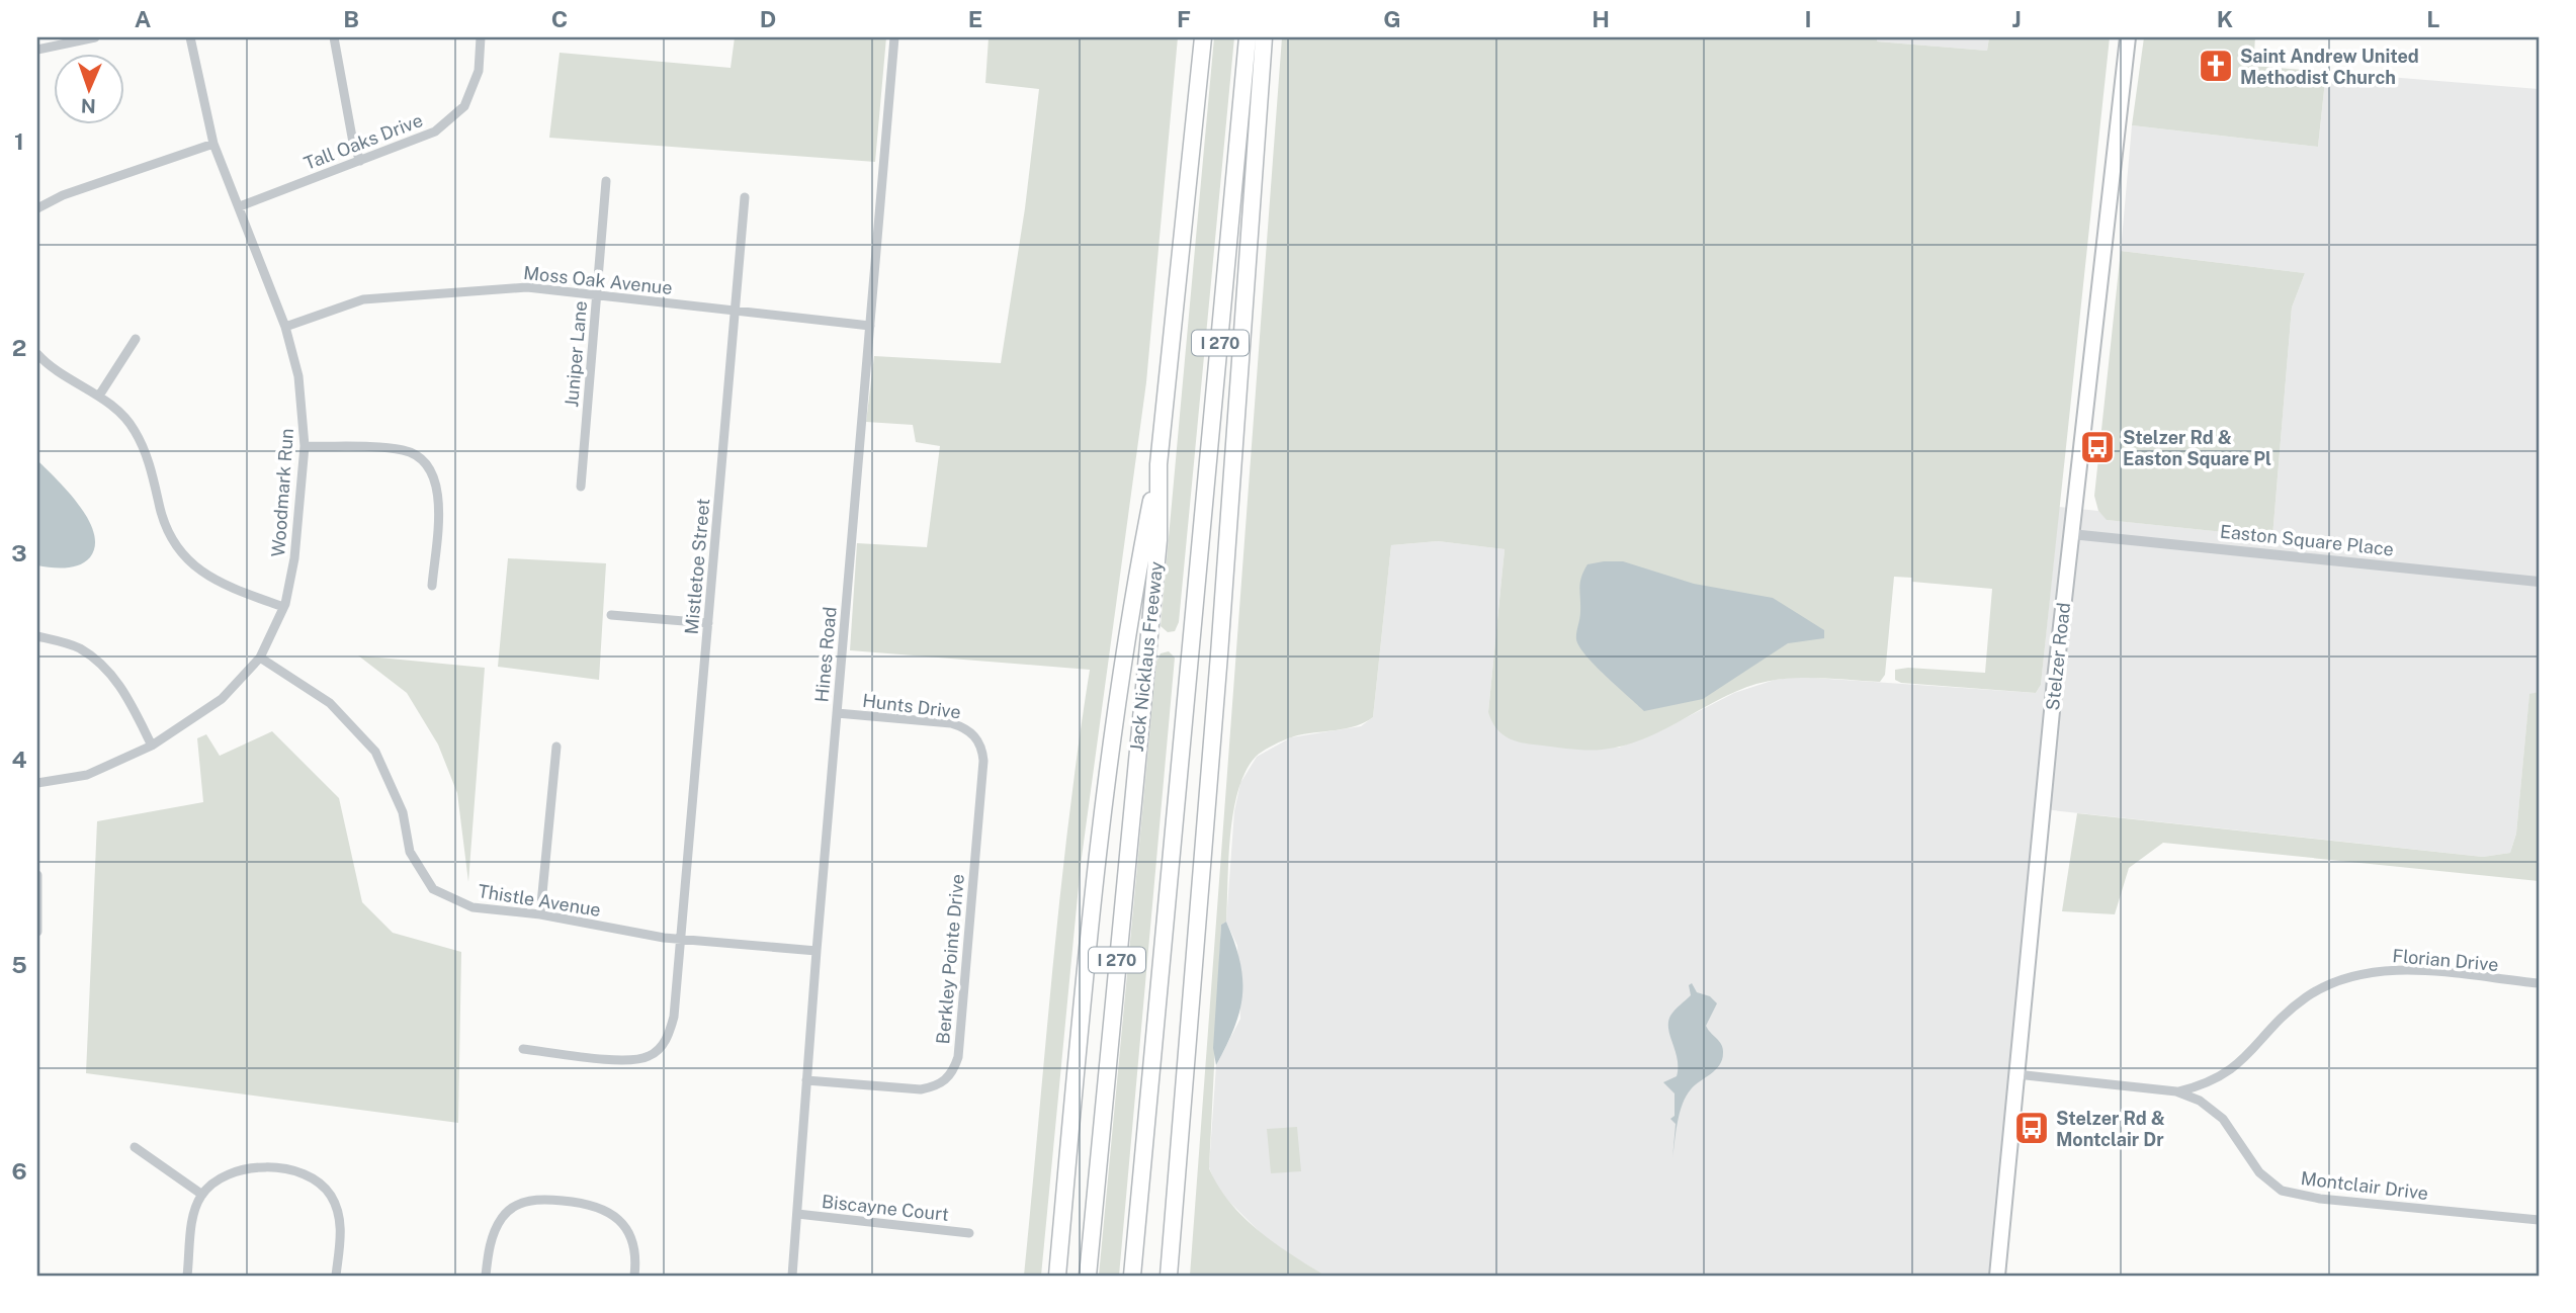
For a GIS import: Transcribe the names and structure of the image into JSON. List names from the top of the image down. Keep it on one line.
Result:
{"streets":{"highway":["I 270","Jack Nicklaus Freeway"],"main road":["Stelzer Road"],"street":["Tall Oaks Drive","Moss Oak Avenue","Juniper Lane","Woodmark Run","Easton Square Place","Mistletoe Street","Hines Road","Hunts Drive","Thistle Avenue","Berkley Pointe Drive","Florian Drive","Montclair Drive","Biscayne Court"]},"crossings":[["Tall Oaks Drive","Woodmark Run"],["Moss Oak Avenue","Juniper Lane"],["Moss Oak Avenue","Woodmark Run"],["Moss Oak Avenue","Mistletoe Street"],["Moss Oak Avenue","Hines Road"],["Woodmark Run","Thistle Avenue"],["Easton Square Place","Stelzer Road"],["Mistletoe Street","Thistle Avenue"],["Hines Road","Hunts Drive"],["Hines Road","Thistle Avenue"],["Hines Road","Berkley Pointe Drive"],["Hines Road","Biscayne Court"],["Stelzer Road","Montclair Drive"],["Hunts Drive","Berkley Pointe Drive"],["Florian Drive","Montclair Drive"]],"places":{"church":["Saint Andrew United Methodist Church"],"bus stop":["Stelzer Rd & Easton Square Pl","Stelzer Rd & Montclair Dr"]},"north":"bottom","grid":{"columns":["A","B","C","D","E","F","G","H","I","J","K","L"],"rows":["1","2","3","4","5","6"]}}
